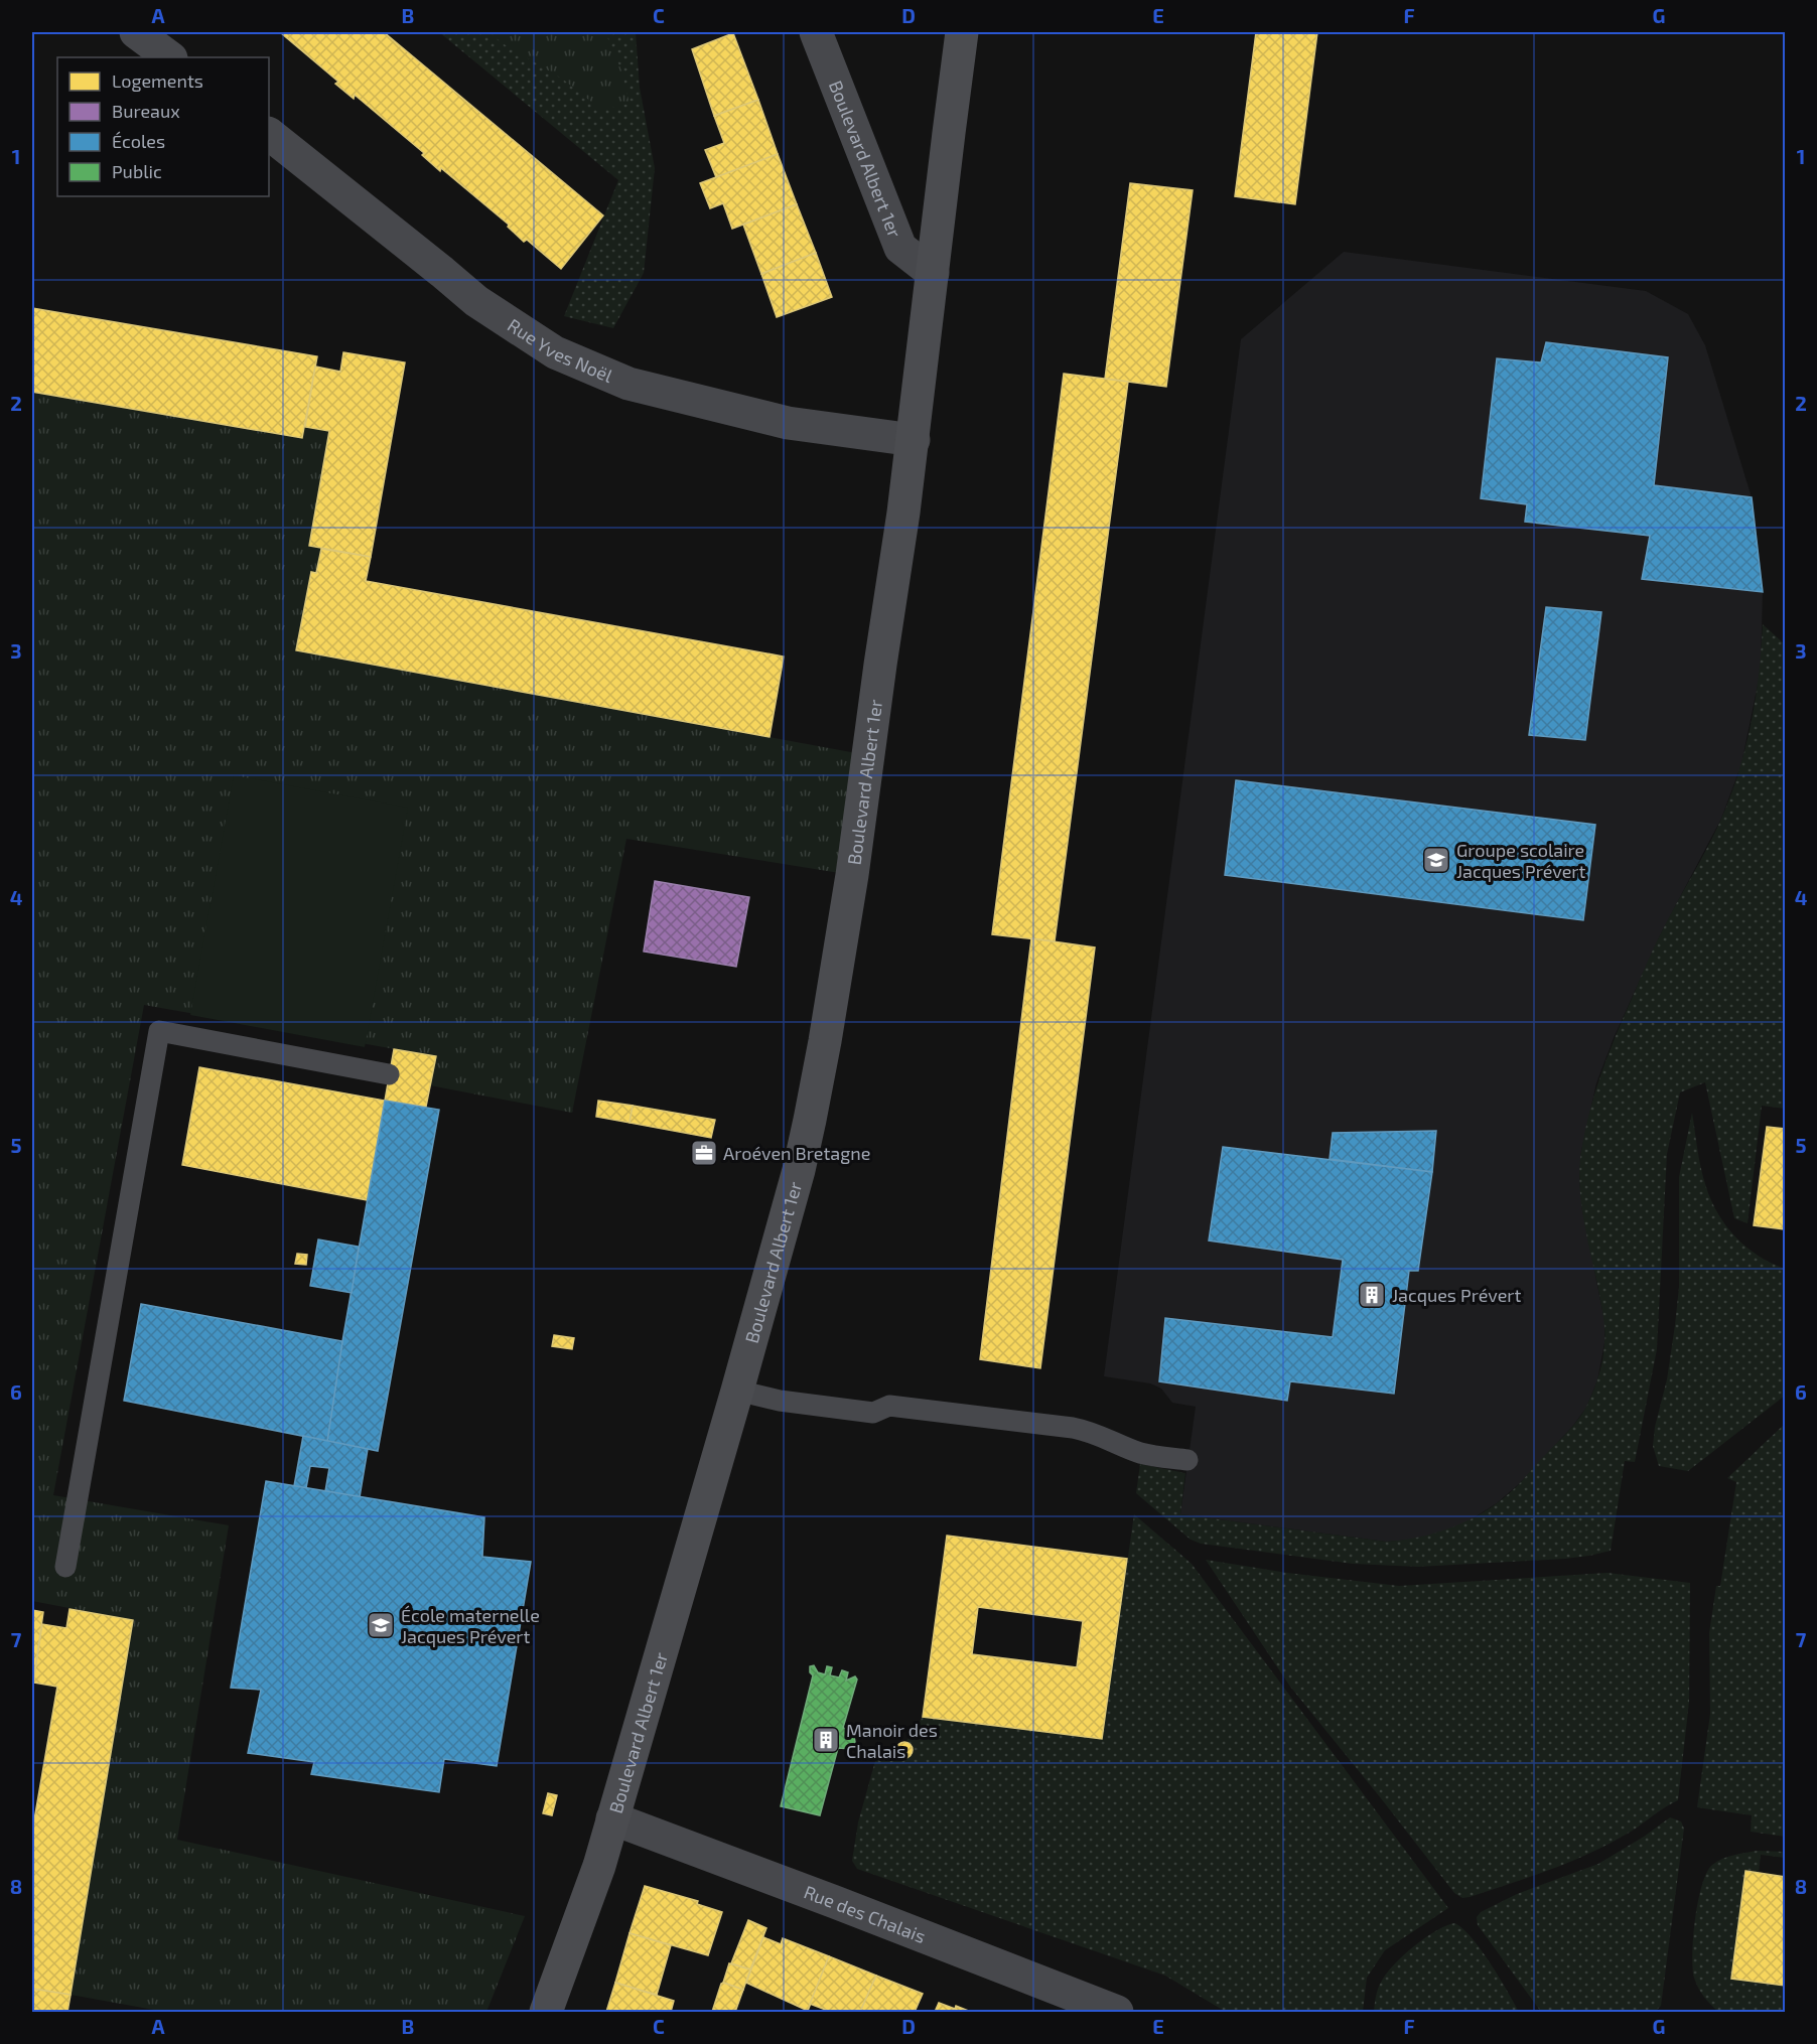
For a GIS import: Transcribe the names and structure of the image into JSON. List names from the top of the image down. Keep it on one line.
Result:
{"streets":{"street":["Boulevard Albert 1er","Rue Yves Noël","Rue des Chalais"]},"crossings":[["Boulevard Albert 1er","Rue Yves Noël"],["Boulevard Albert 1er","Rue des Chalais"]],"places":{"school or university":["Groupe scolaire Jacques Prévert","École maternelle Jacques Prévert"],"office":["Aroéven Bretagne"],"building":["Jacques Prévert","Manoir des Chalais"]},"legend":["Logements","Bureaux","Écoles","Public"],"grid":{"columns":["A","B","C","D","E","F","G"],"rows":["1","2","3","4","5","6","7","8"]}}
